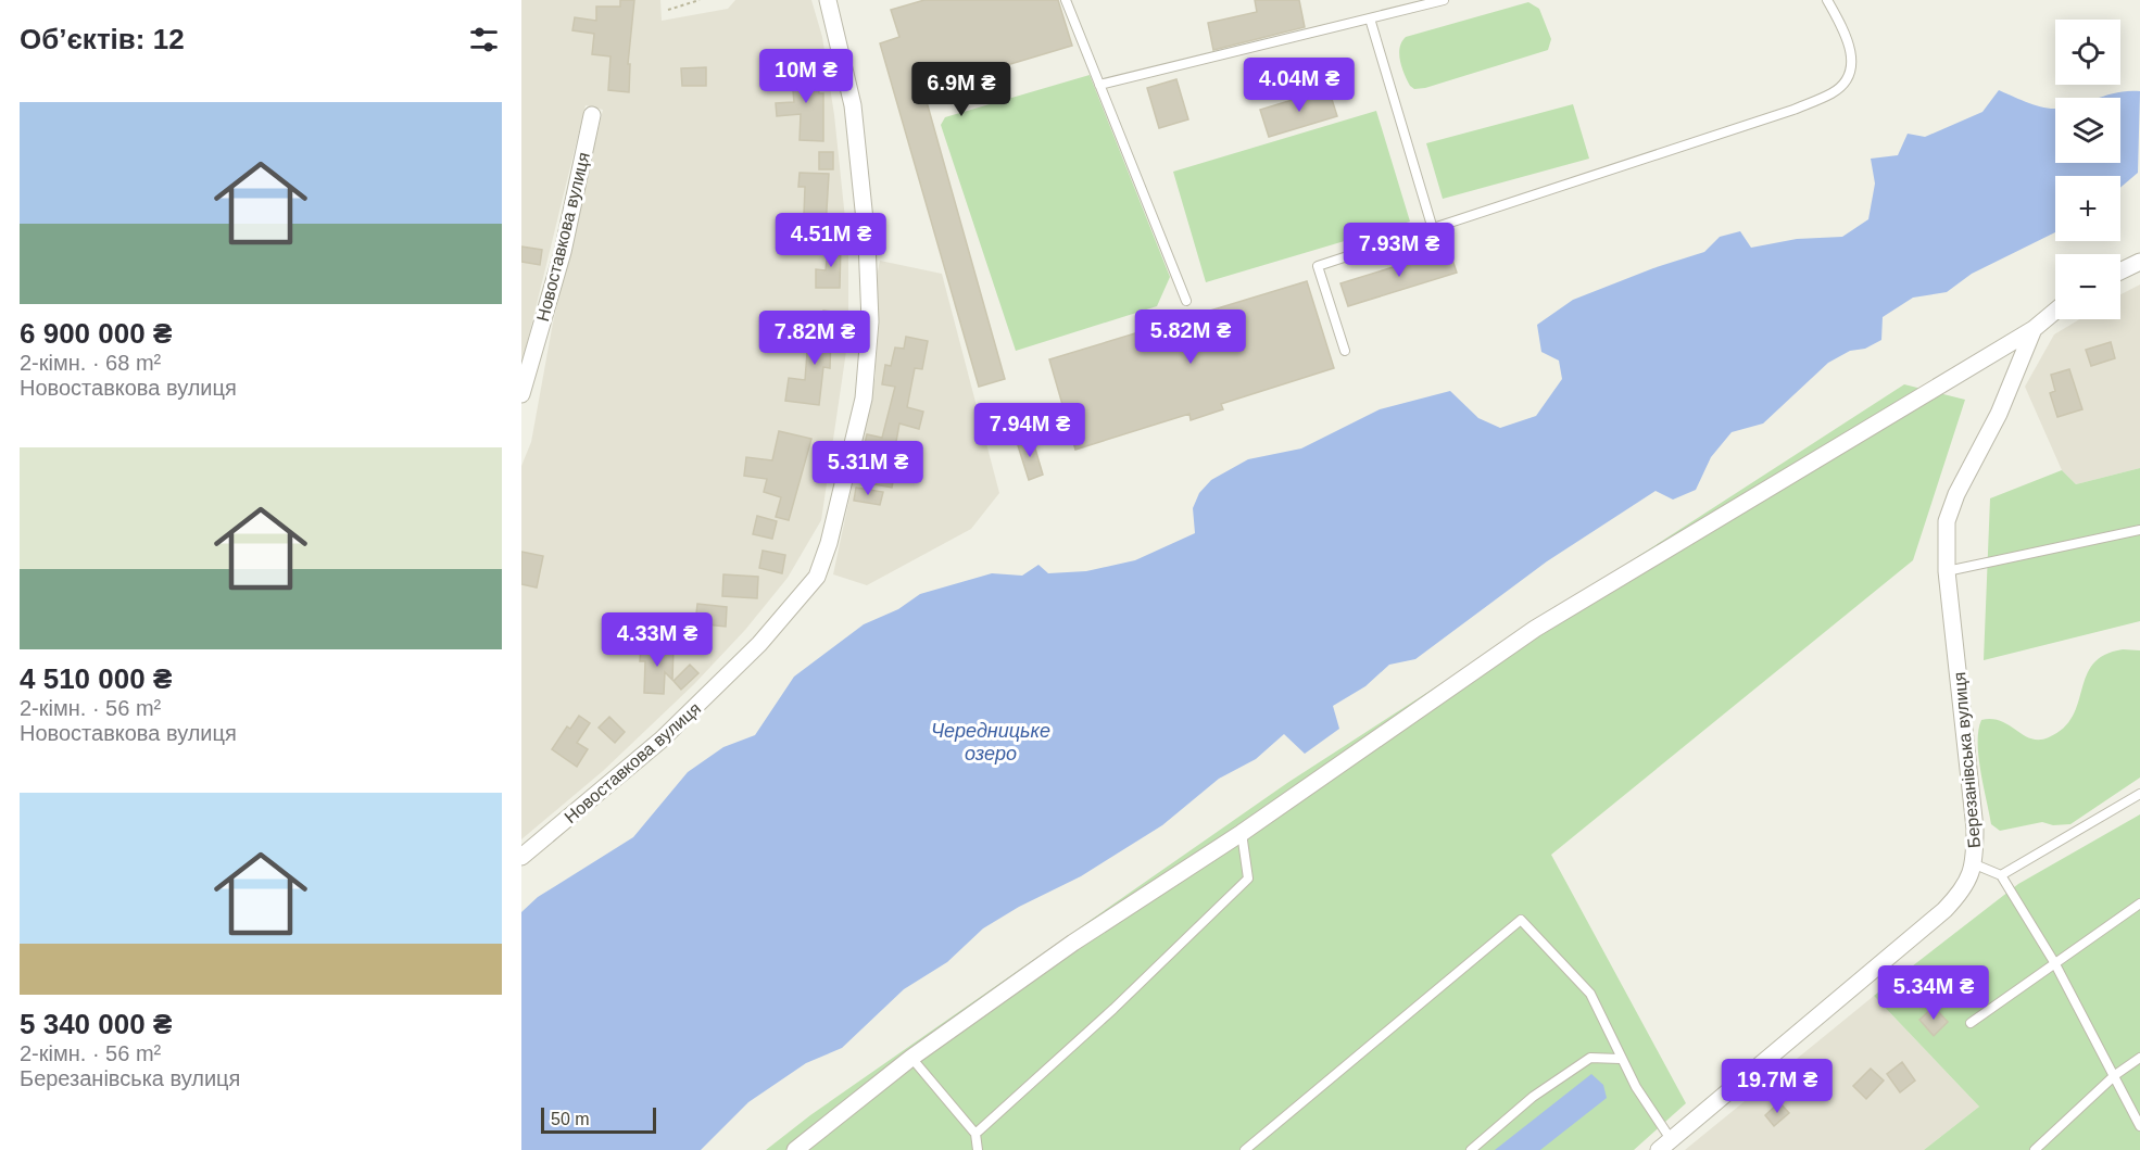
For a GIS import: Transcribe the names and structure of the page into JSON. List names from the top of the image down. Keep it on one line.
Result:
{"streets":{"street":["Новоставкова вулиця","Березанівська вулиця"]},"water":["Чередницьке озеро"],"scale_bar":"50 m","page":{"heading":"Об’єктів: 12","map_buttons":["+","−"],"price":["10M ₴","4.04M ₴","6.9M ₴","4.51M ₴","7.93M ₴","5.82M ₴","7.82M ₴","7.94M ₴","5.31M ₴","4.33M ₴","5.34M ₴","19.7M ₴"],"list":[{"name":"6 900 000 ₴","note":"2-кімн. · 68 m² · Новоставкова вулиця"},{"name":"4 510 000 ₴","note":"2-кімн. · 56 m² · Новоставкова вулиця"},{"name":"5 340 000 ₴","note":"2-кімн. · 56 m² · Березанівська вулиця"}],"scale":"50 m"}}
